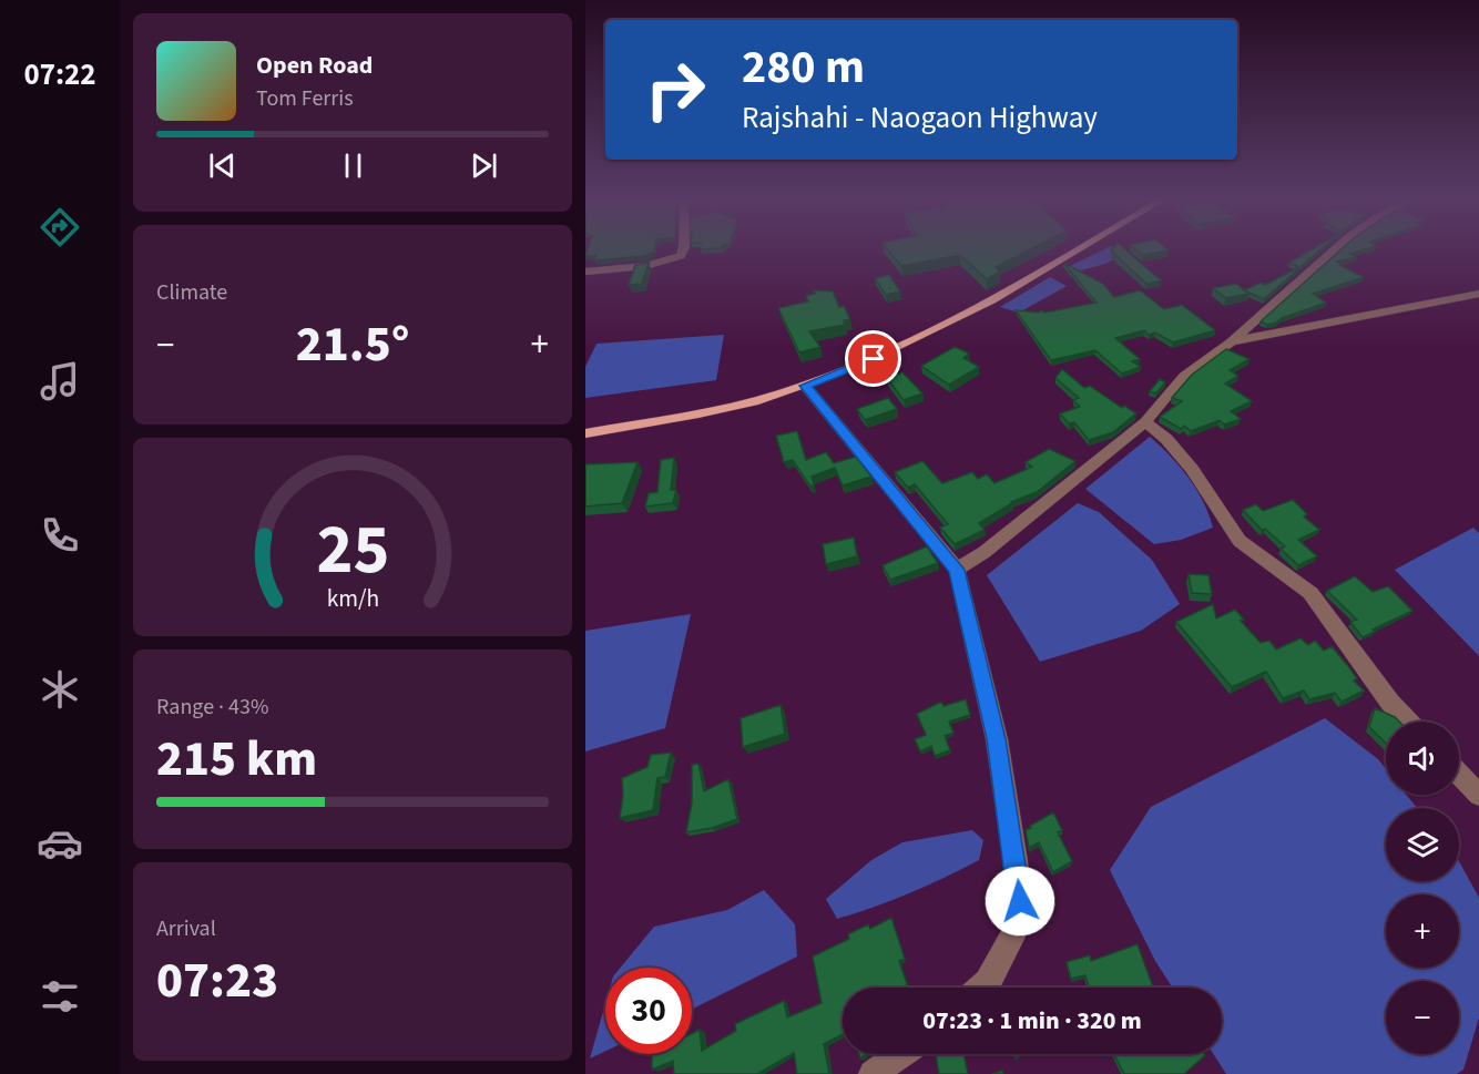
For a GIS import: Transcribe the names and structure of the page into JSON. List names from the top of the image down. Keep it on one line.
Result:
{"page":{"tabs":"07:22","turn":["280 m","Rajshahi - Naogaon Highway"],"song":["Open Road","Tom Ferris"],"tile":["Climate",["Range · 43%","215 km"],["Arrival","07:23"]],"heat":["−","21.5°","+"],"map_buttons":["+","−"],"limit":"30","trip":"07:23 · 1 min · 320 m","gauge":["25","km/h"]}}
